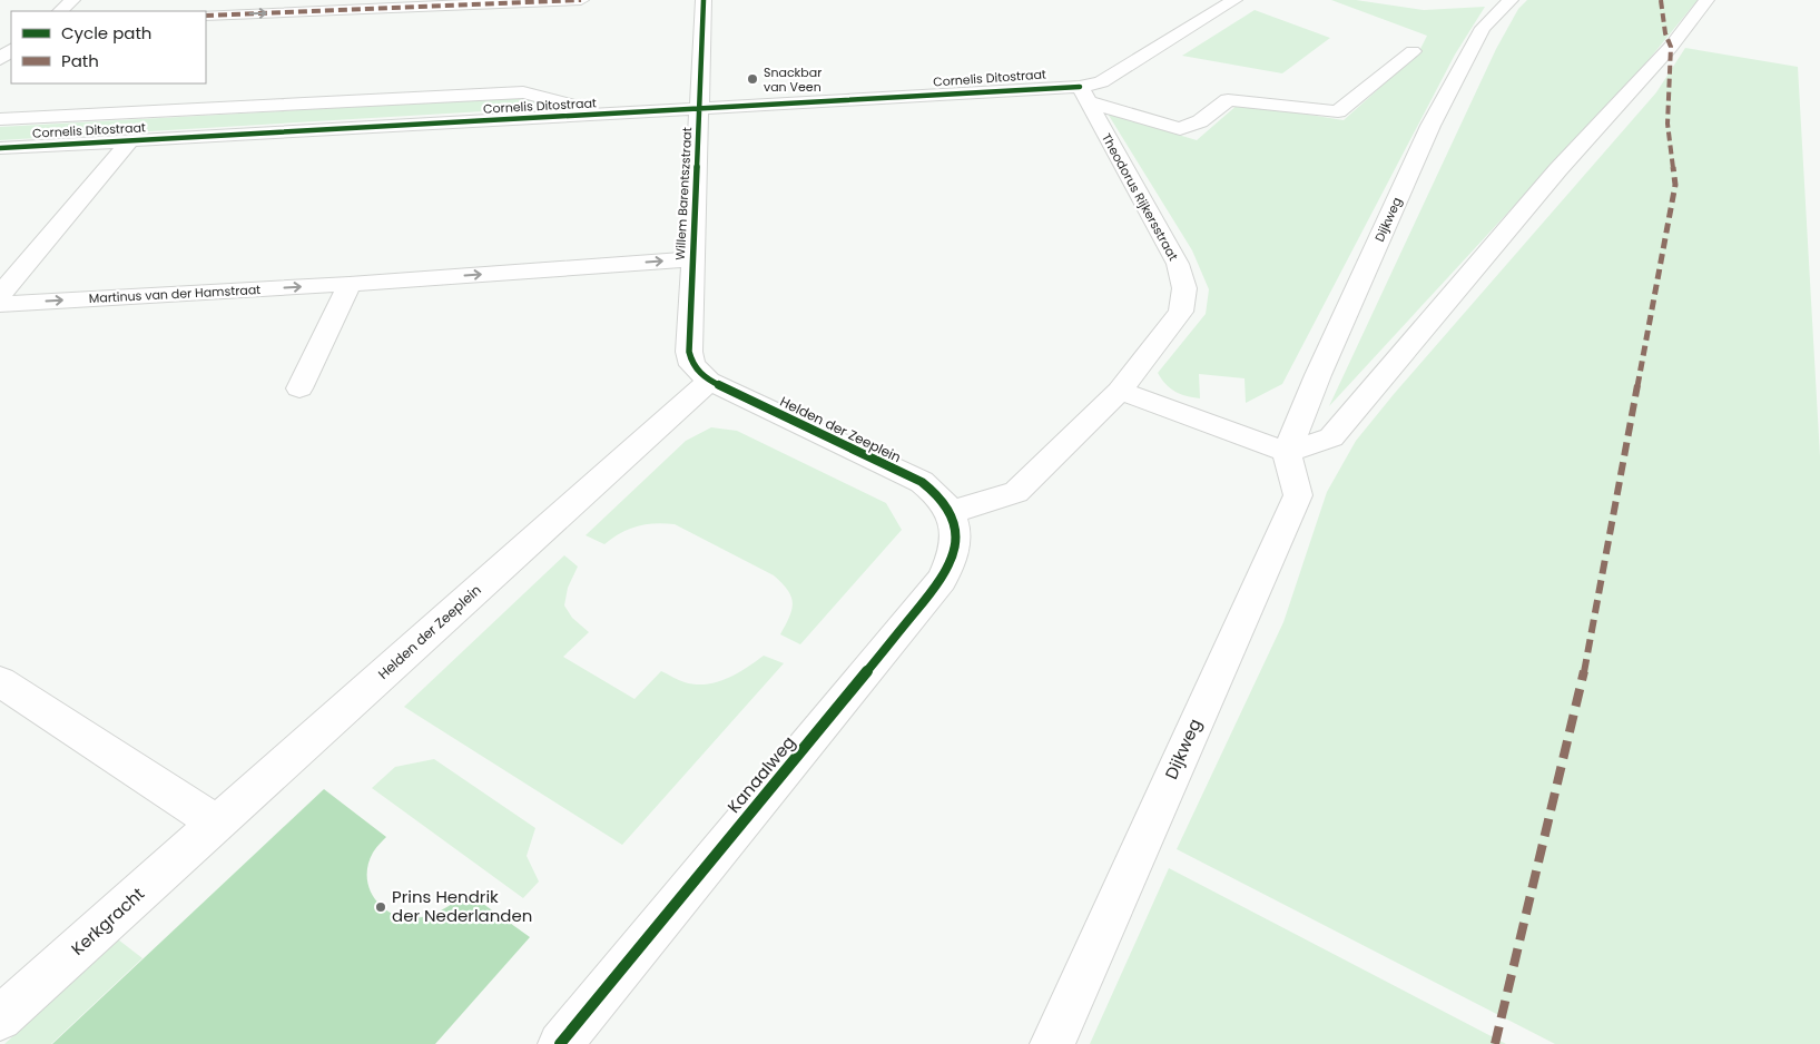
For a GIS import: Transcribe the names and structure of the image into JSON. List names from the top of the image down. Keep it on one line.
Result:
{"streets":{"street":["Cornelis Ditostraat","Willem Barentszstraat","Theodorus Rijkersstraat","Dijkweg","Martinus van der Hamstraat","Helden der Zeeplein","Kanaalweg","Kerkgracht"]},"crossings":[["Cornelis Ditostraat","Willem Barentszstraat"],["Cornelis Ditostraat","Theodorus Rijkersstraat"],["Willem Barentszstraat","Martinus van der Hamstraat"],["Willem Barentszstraat","Helden der Zeeplein"],["Theodorus Rijkersstraat","Helden der Zeeplein"],["Theodorus Rijkersstraat","Kanaalweg"],["Helden der Zeeplein","Kanaalweg"],["Helden der Zeeplein","Kerkgracht"]],"places":["Snackbar van Veen","Prins Hendrik der Nederlanden"],"legend":["Cycle path","Path"]}
